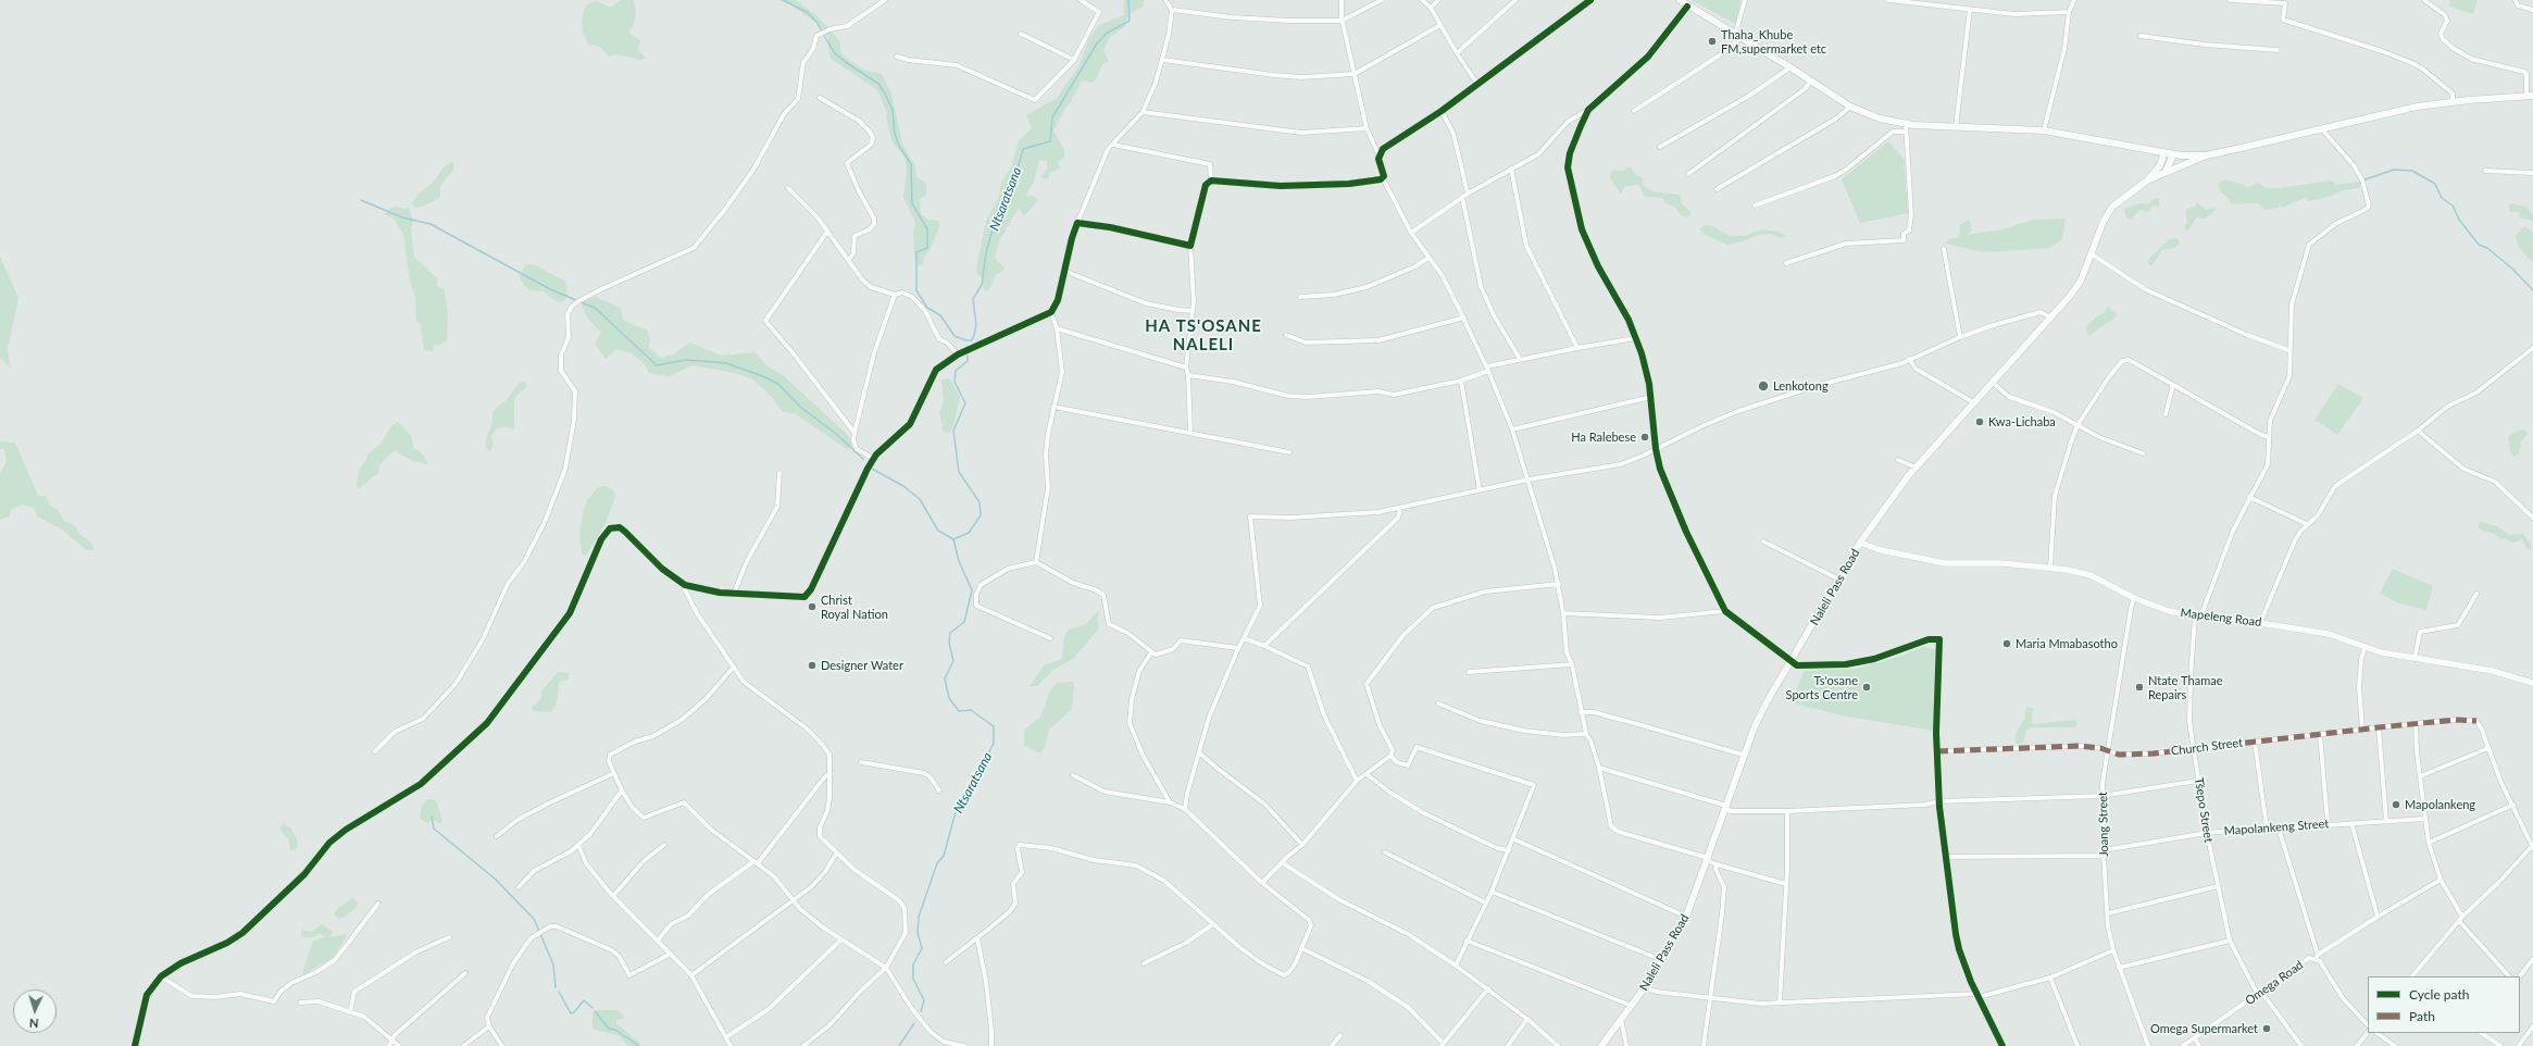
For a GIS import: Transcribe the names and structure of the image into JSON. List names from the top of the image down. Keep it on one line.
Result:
{"streets":{"main road":["Naleli Pass Road"],"street":["Mapeleng Road","Church Street","Tšepo Street","Joang Street","Mapolankeng Street","Omega Road"]},"crossings":[["Naleli Pass Road","Mapeleng Road"],["Mapeleng Road","Tšepo Street"],["Mapeleng Road","Joang Street"],["Church Street","Tšepo Street"],["Church Street","Joang Street"],["Tšepo Street","Mapolankeng Street"],["Tšepo Street","Omega Road"],["Joang Street","Mapolankeng Street"]],"districts":["HA TS'OSANE NALELI"],"water":["Ntsaratsana"],"places":["Thaha_Khube FM,supermarket etc","Lenkotong","Kwa-Lichaba","Ha Ralebese","Christ Royal Nation","Maria Mmabasotho","Designer Water","Ts'osane Sports Centre","Ntate Thamae Repairs","Mapolankeng","Omega Supermarket"],"legend":["Cycle path","Path"],"north":"bottom"}
